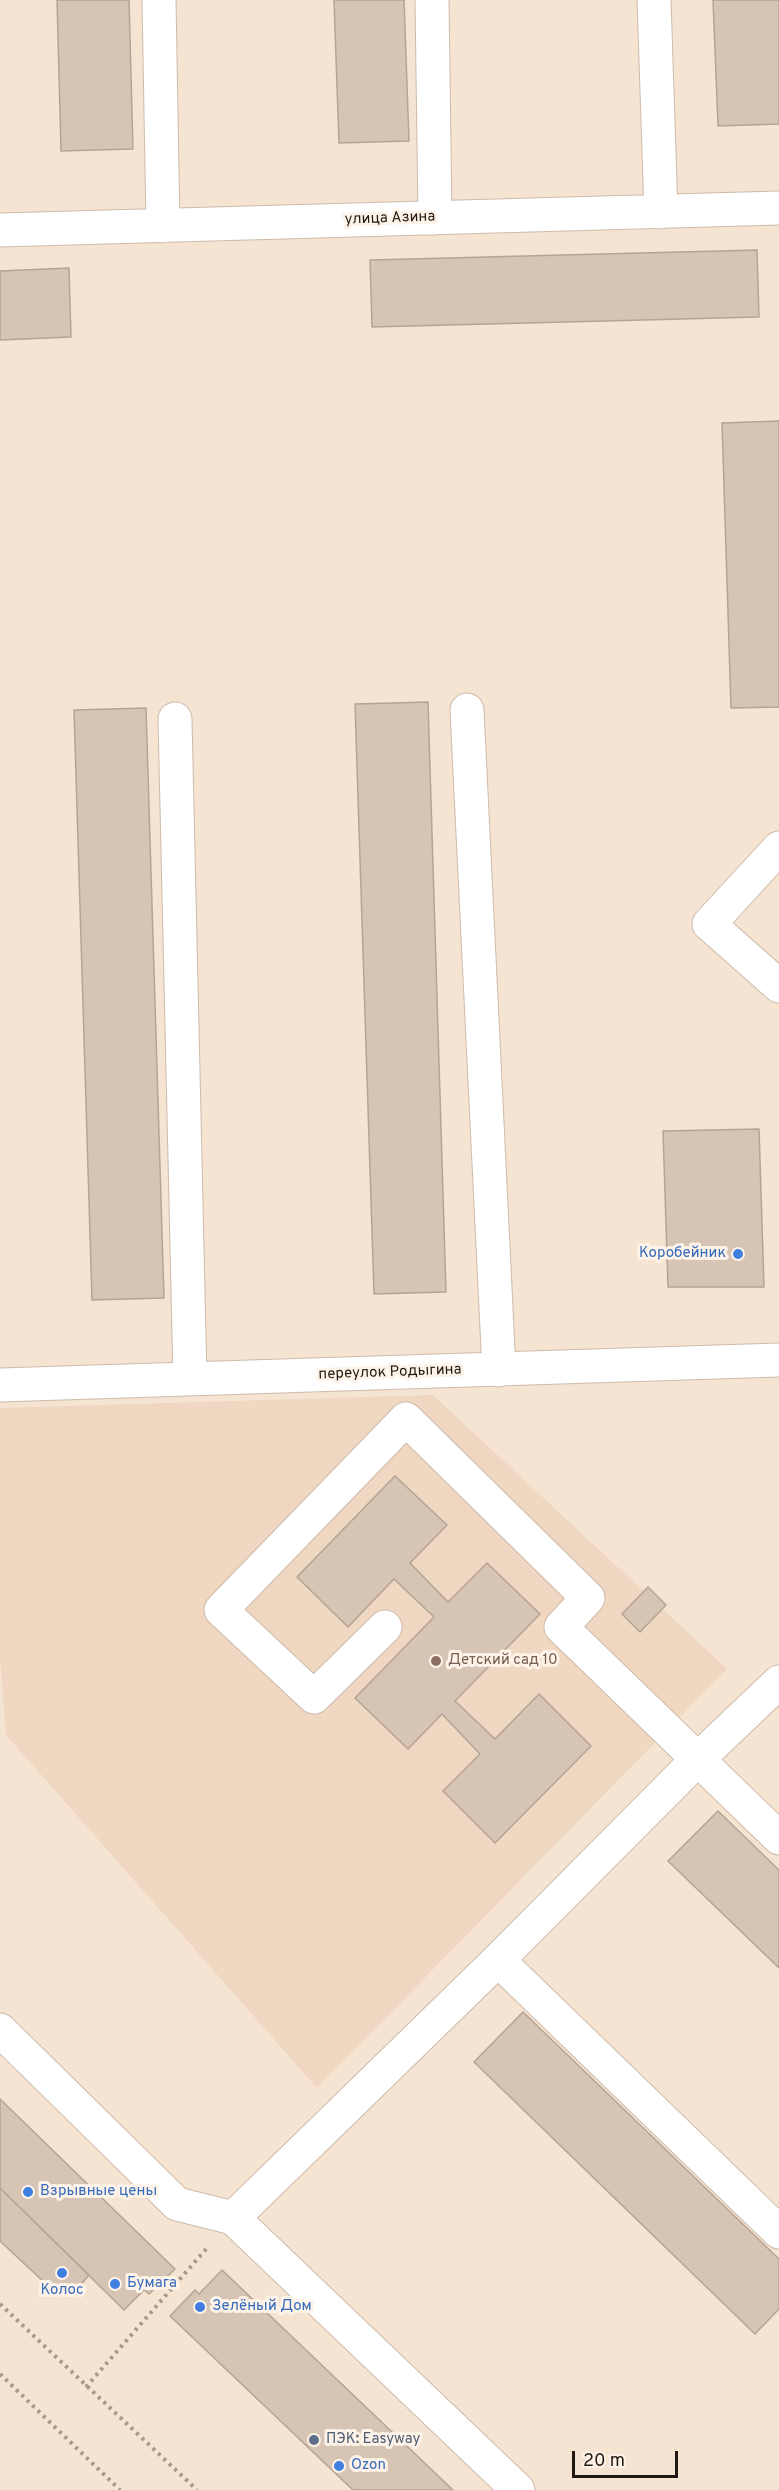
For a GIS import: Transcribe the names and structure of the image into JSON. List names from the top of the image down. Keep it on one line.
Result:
{"streets":{"street":["улица Азина","переулок Родыгина"]},"places":["Коробейник","Детский сад 10","Взрывные цены","Колос","Бумага","Зелёный Дом","ПЭК: Easyway","Ozon"],"scale_bar":"20 m"}
